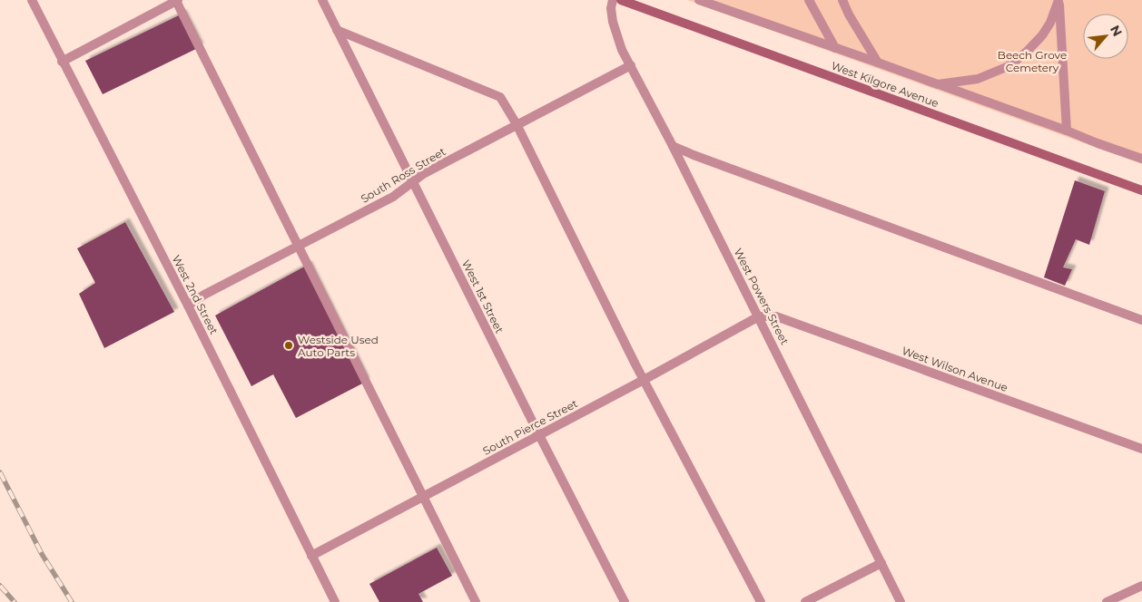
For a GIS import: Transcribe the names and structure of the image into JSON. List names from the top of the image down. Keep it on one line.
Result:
{"streets":{"main road":["West Kilgore Avenue"],"street":["South Ross Street","West 2nd Street","West 1st Street","West Powers Street","West Wilson Avenue","South Pierce Street"]},"crossings":[["South Ross Street","West 2nd Street"],["South Ross Street","West 1st Street"],["South Ross Street","West Powers Street"],["West 2nd Street","South Pierce Street"],["West 1st Street","South Pierce Street"],["West Powers Street","West Wilson Avenue"],["West Powers Street","South Pierce Street"],["West Wilson Avenue","South Pierce Street"]],"parks":["Beech Grove Cemetery"],"places":["Westside Used Auto Parts"],"north":"top right"}
